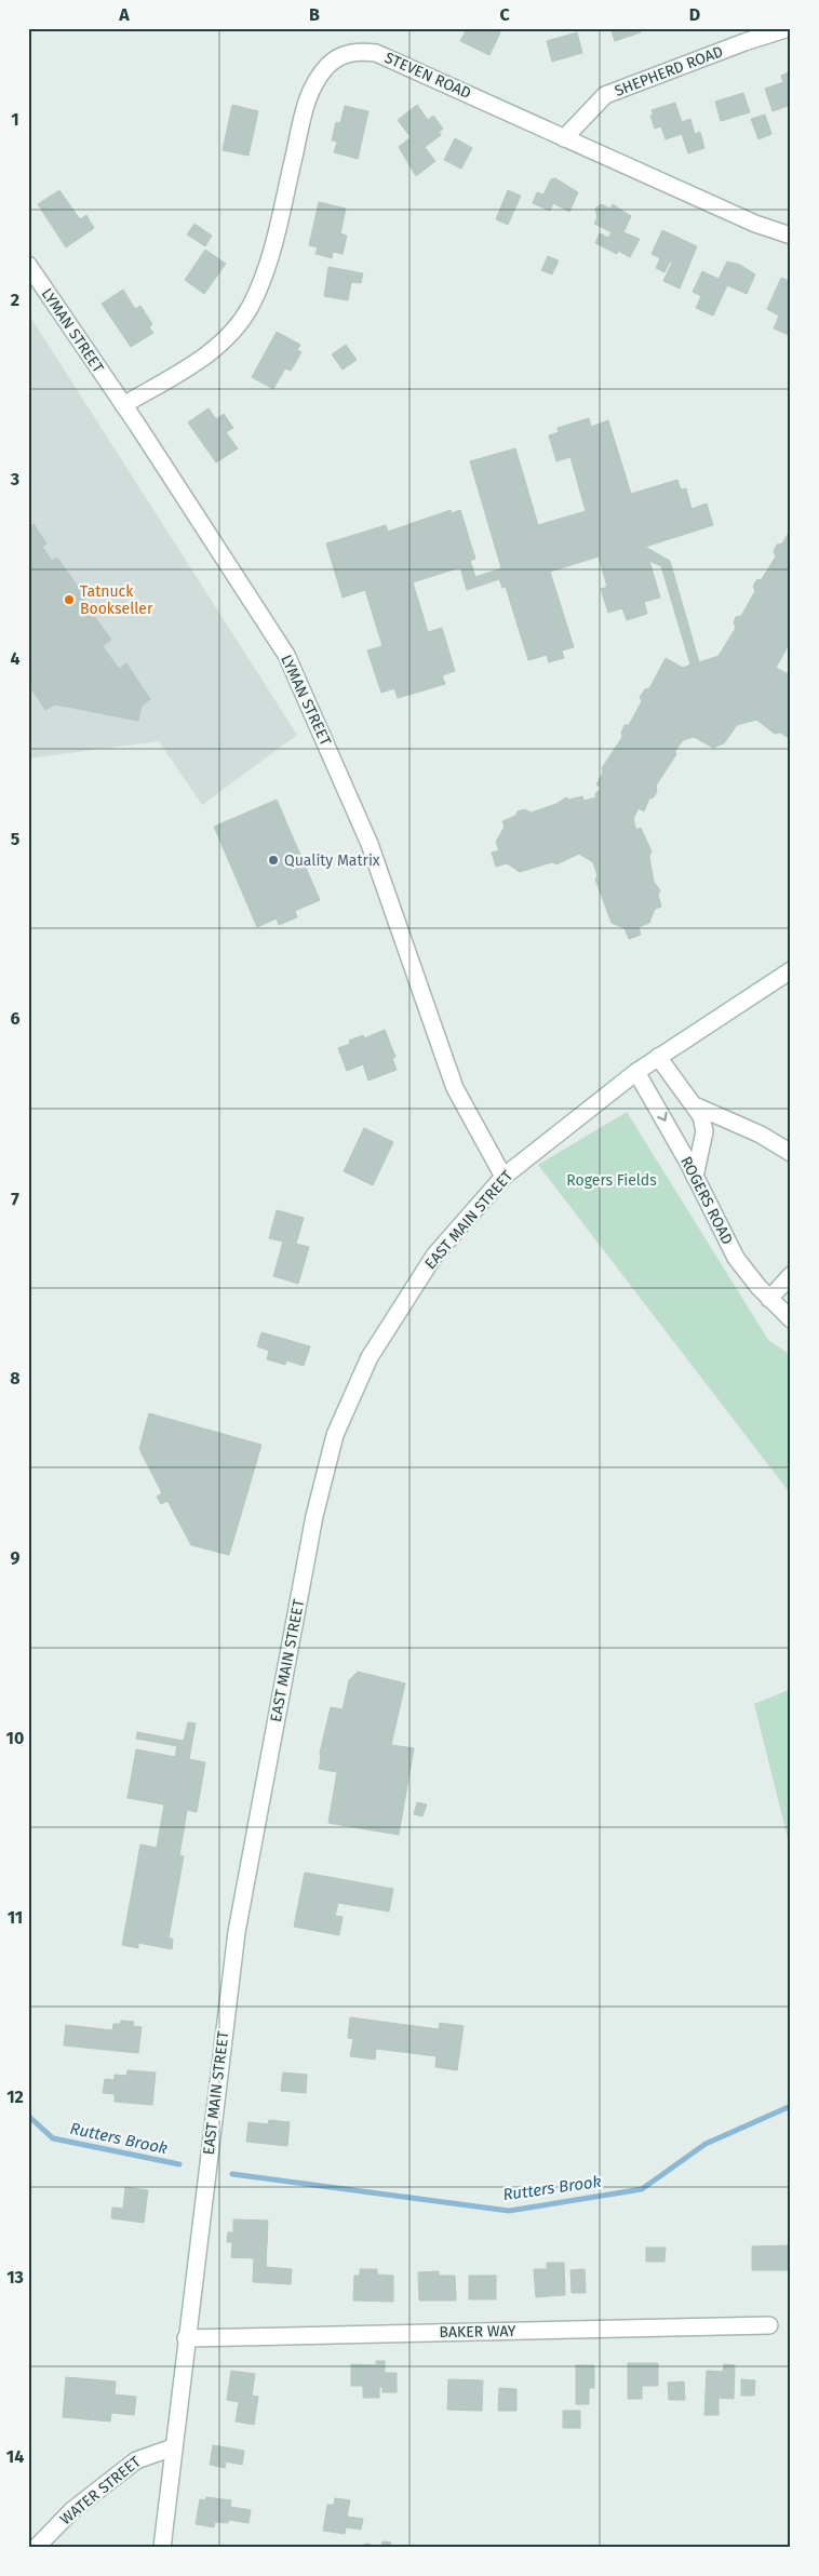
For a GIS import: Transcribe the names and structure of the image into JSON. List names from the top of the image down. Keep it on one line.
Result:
{"streets":{"street":["SHEPHERD ROAD","STEVEN ROAD","LYMAN STREET","ROGERS ROAD","EAST MAIN STREET","BAKER WAY","WATER STREET"]},"crossings":[["SHEPHERD ROAD","STEVEN ROAD"],["STEVEN ROAD","LYMAN STREET"],["LYMAN STREET","EAST MAIN STREET"],["ROGERS ROAD","EAST MAIN STREET"],["EAST MAIN STREET","BAKER WAY"],["EAST MAIN STREET","WATER STREET"]],"water":["Rutters Brook"],"parks":["Rogers Fields"],"places":["Tatnuck Bookseller","Quality Matrix"],"grid":{"columns":["A","B","C","D"],"rows":["1","2","3","4","5","6","7","8","9","10","11","12","13","14"]}}
